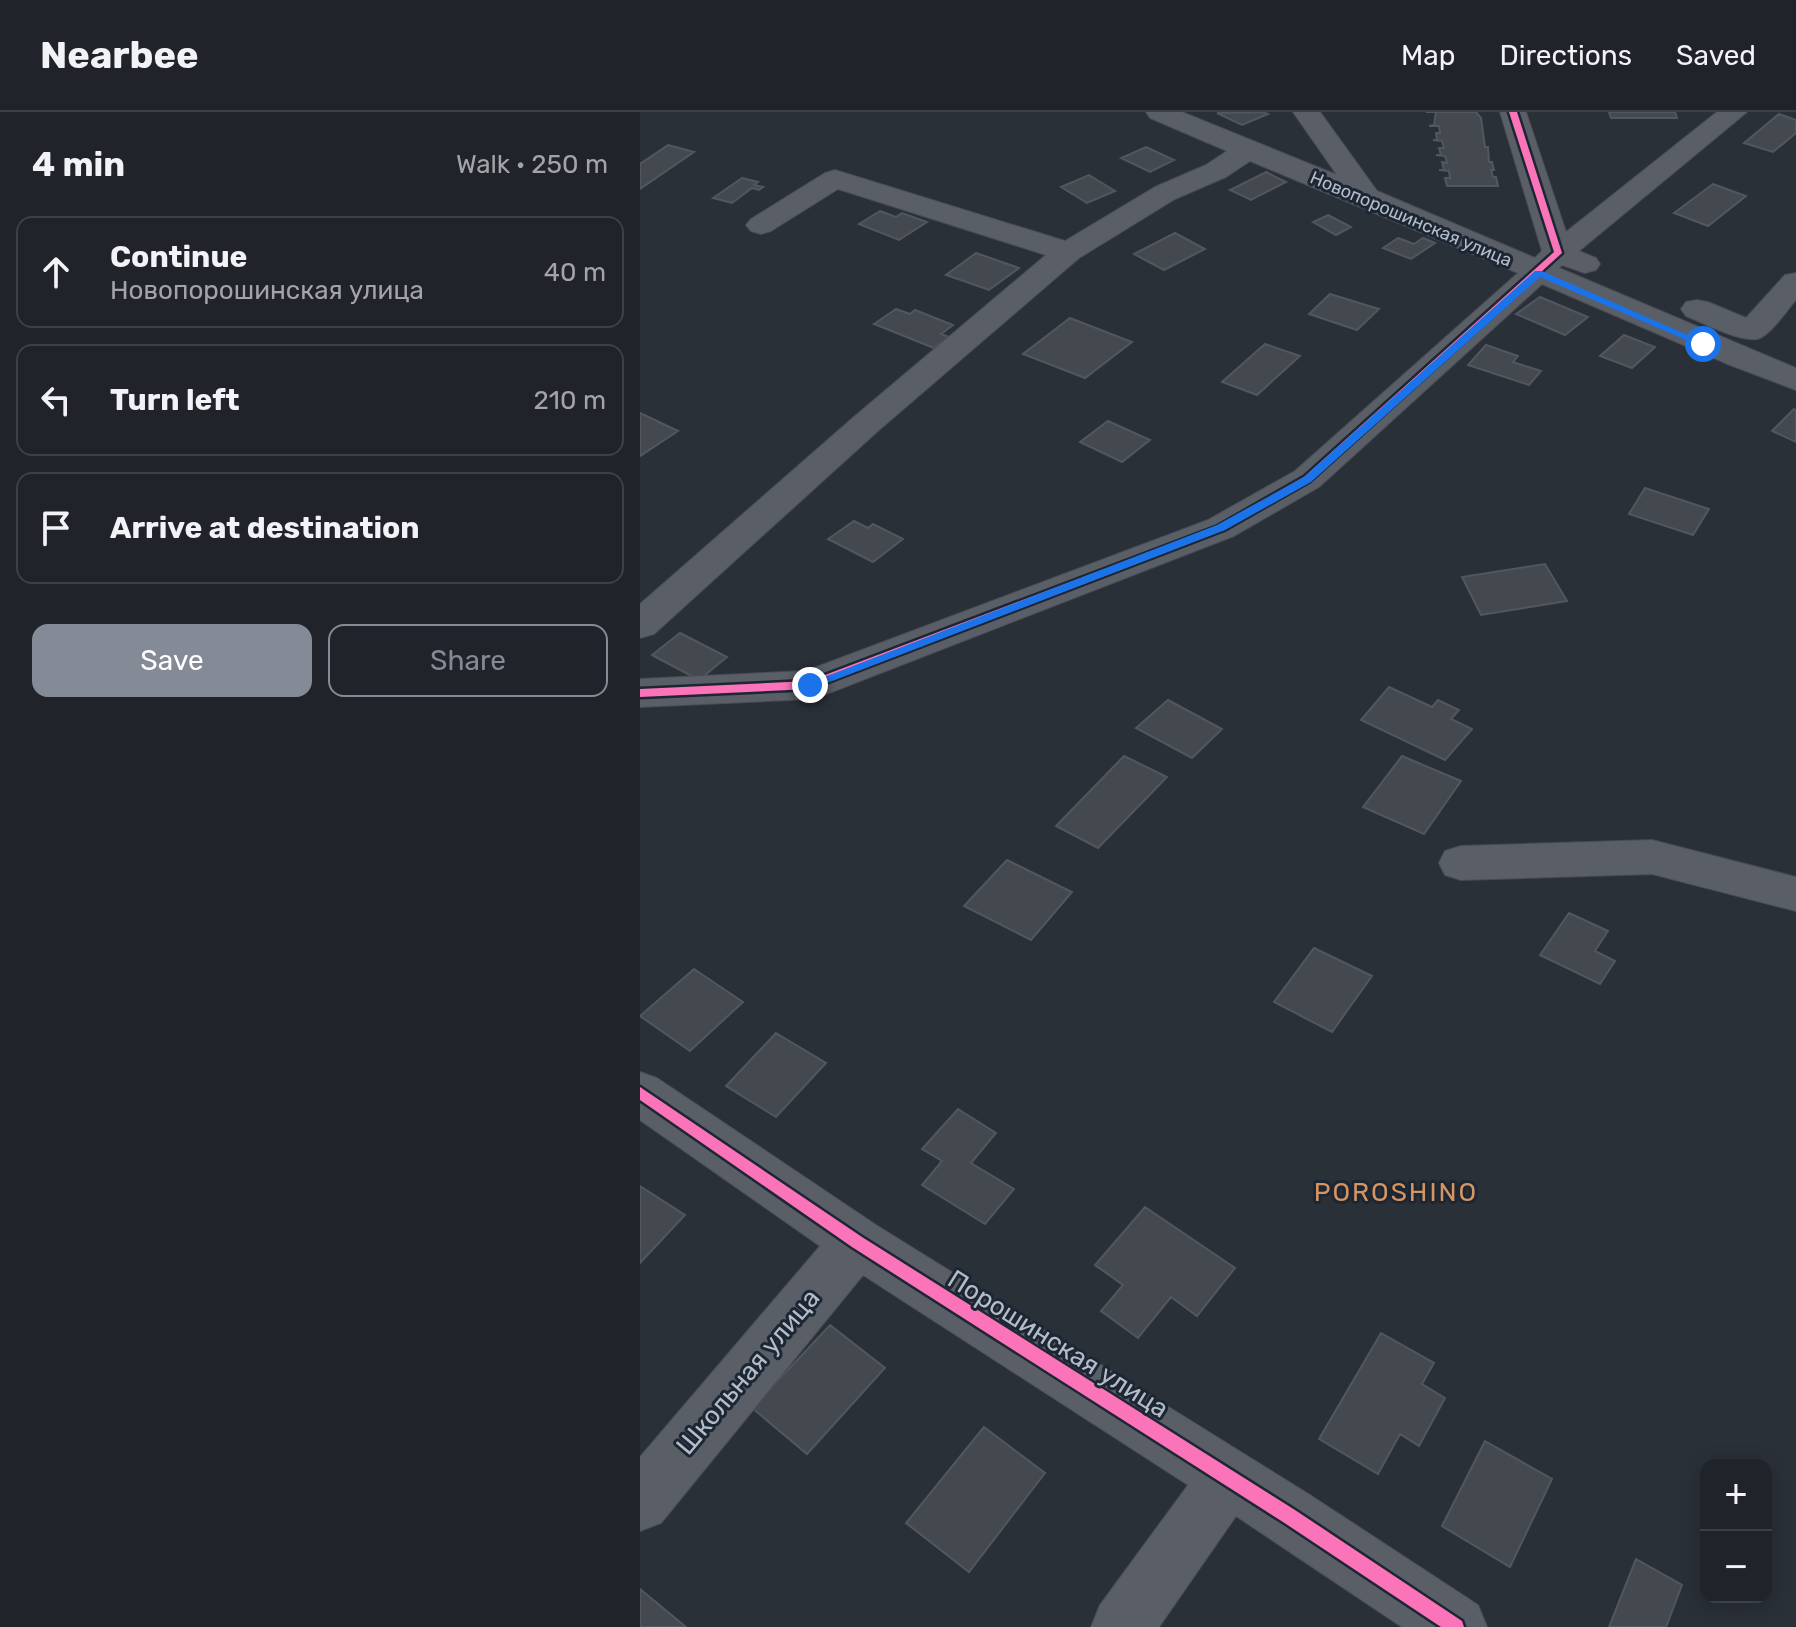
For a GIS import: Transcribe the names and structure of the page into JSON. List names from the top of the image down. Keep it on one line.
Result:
{"streets":{"street":["Новопорошинская улица","Порошинская улица","Школьная улица"]},"crossings":[["Порошинская улица","Школьная улица"]],"districts":["POROSHINO"],"page":{"header":"Nearbee","nav":["Map","Directions","Saved"],"heading":["4 min","Walk · 250 m"],"list":[["Continue","Новопорошинская улица","40 m"],["Turn left","210 m"],"Arrive at destination"],"buttons":["Save","Share"],"map_buttons":["+","−"]}}
